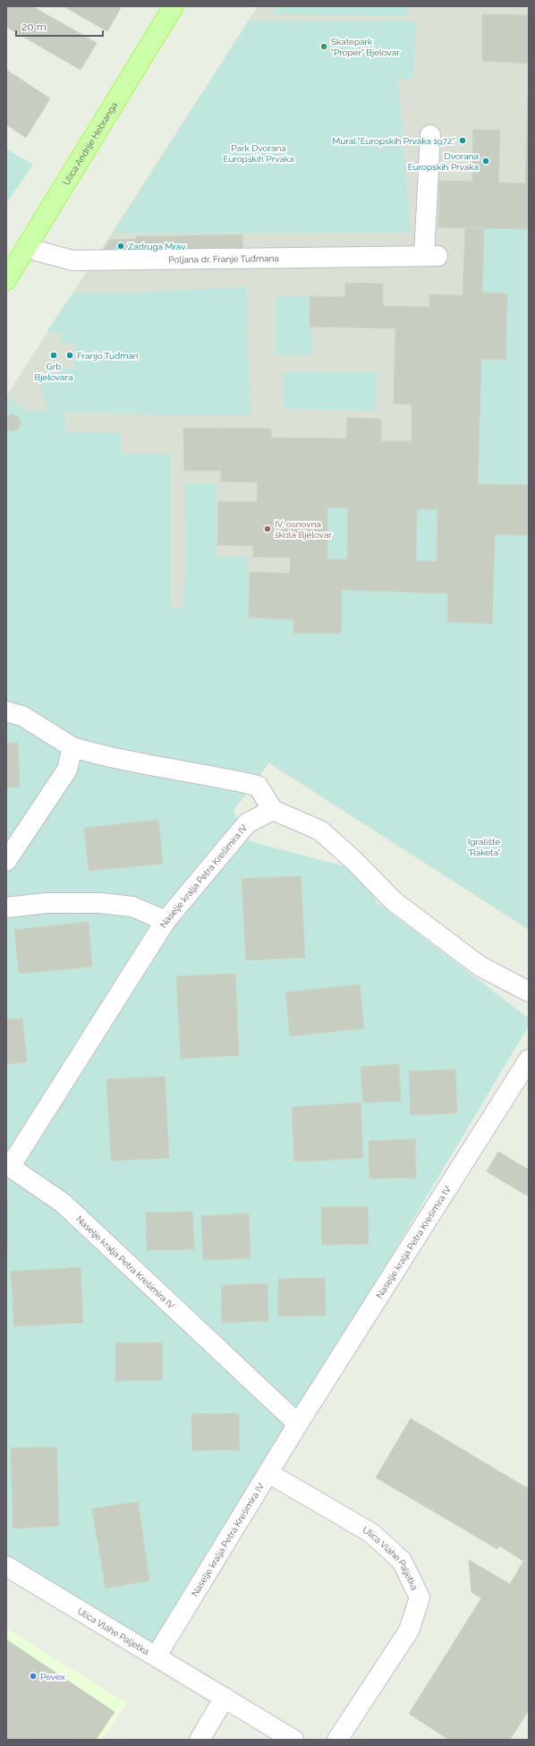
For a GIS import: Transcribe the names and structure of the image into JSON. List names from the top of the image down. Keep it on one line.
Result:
{"streets":{"main road":["Ulica Andrije Hebranga"],"street":["Poljana dr. Franje Tuđmana","Naselje kralja Petra Krešimira IV","Ulica Vlahe Paljetka"]},"crossings":[["Ulica Andrije Hebranga","Poljana dr. Franje Tuđmana"],["Naselje kralja Petra Krešimira IV","Ulica Vlahe Paljetka"]],"parks":["Park Dvorana Europskih Prvaka","Igralište \"Raketa\""],"places":["Skatepark \"Proper\" Bjelovar","Mural \"Europskih Prvaka 1972.\"","Dvorana Europskih Prvaka","Zadruga Mrav","Grb Bjelovara","Franjo Tuđman","IV. osnovna škola Bjelovar","Pevex"],"scale_bar":"20 m"}
